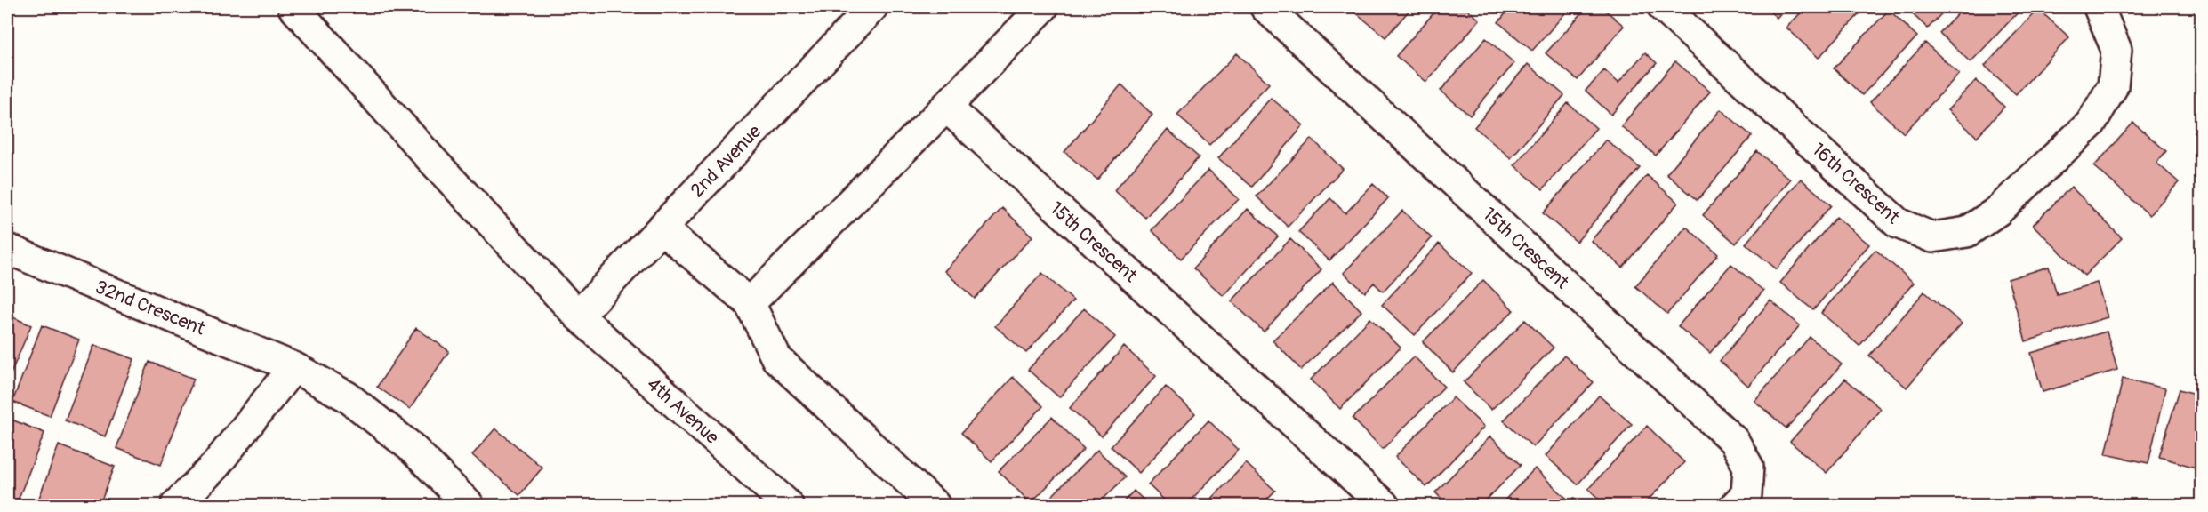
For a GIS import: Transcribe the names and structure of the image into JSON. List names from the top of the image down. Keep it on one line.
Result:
{"streets":{"street":["2nd Avenue","16th Crescent","15th Crescent","32nd Crescent","4th Avenue"]},"crossings":[["2nd Avenue","4th Avenue"]]}
